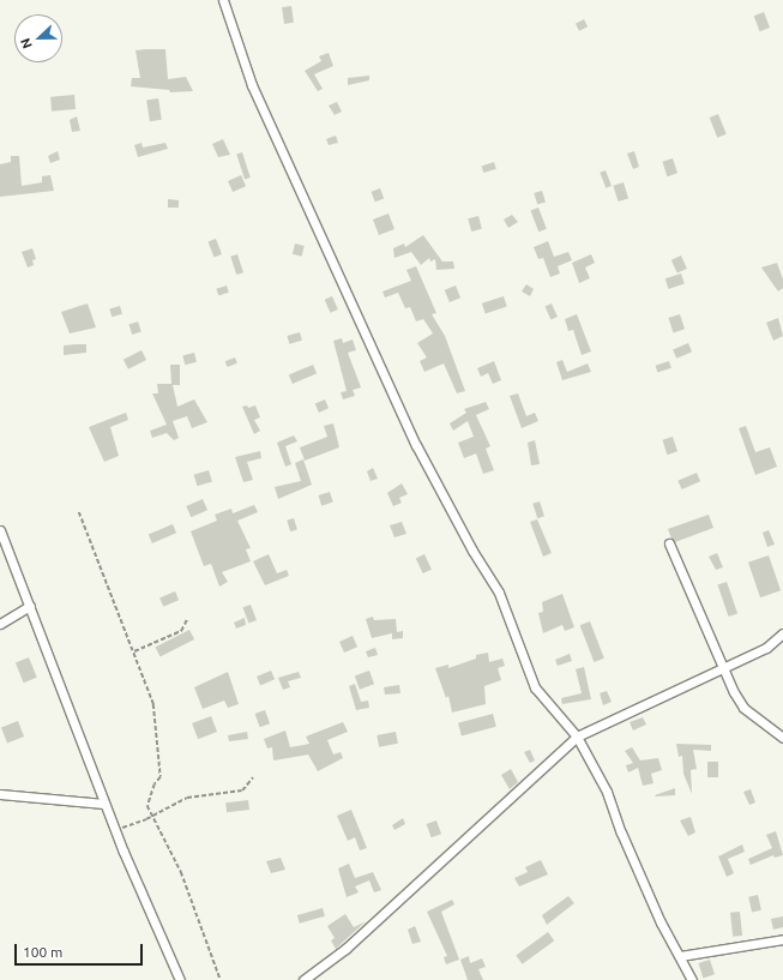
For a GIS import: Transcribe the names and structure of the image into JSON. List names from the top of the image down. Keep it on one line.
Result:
{"scale_bar":"100 m","north":"left"}
